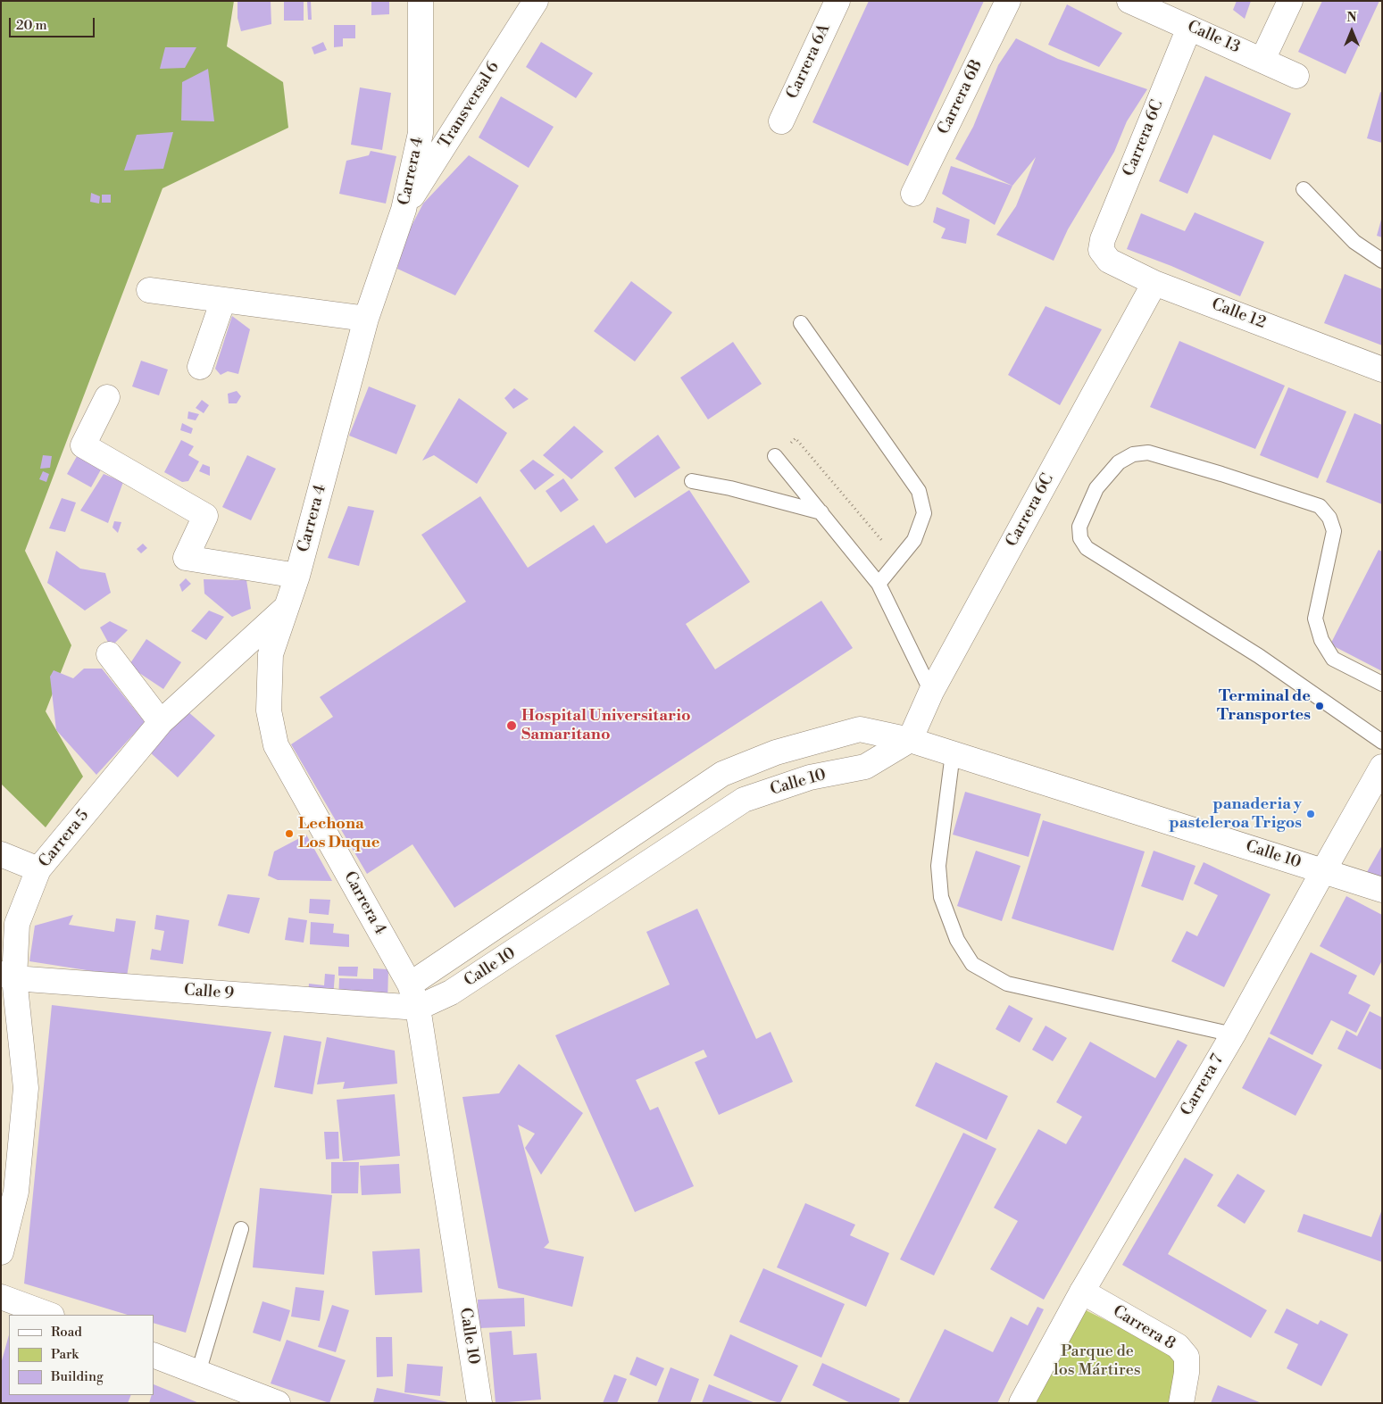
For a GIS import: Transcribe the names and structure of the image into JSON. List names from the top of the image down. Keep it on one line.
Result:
{"streets":{"street":["Calle 13","Carrera 6A","Carrera 6B","Transversal 6","Carrera 6C","Carrera 4","Calle 12","Calle 10","Carrera 5","Calle 9","Carrera 7","Carrera 8"]},"crossings":[["Calle 13","Carrera 6C"],["Transversal 6","Carrera 4"],["Carrera 6C","Calle 12"],["Carrera 6C","Calle 10"],["Carrera 4","Calle 10"],["Carrera 4","Carrera 5"],["Carrera 4","Calle 9"],["Calle 10","Calle 9"],["Calle 10","Carrera 7"],["Carrera 5","Calle 9"],["Carrera 7","Carrera 8"]],"parks":["Parque de los Mártires"],"places":["Terminal de Transportes","Hospital Universitario Samaritano","panaderia y pasteleroa Trigos","Lechona Los Duque"],"legend":["Road","Park","Building"],"scale_bar":"20 m","north":"top"}
